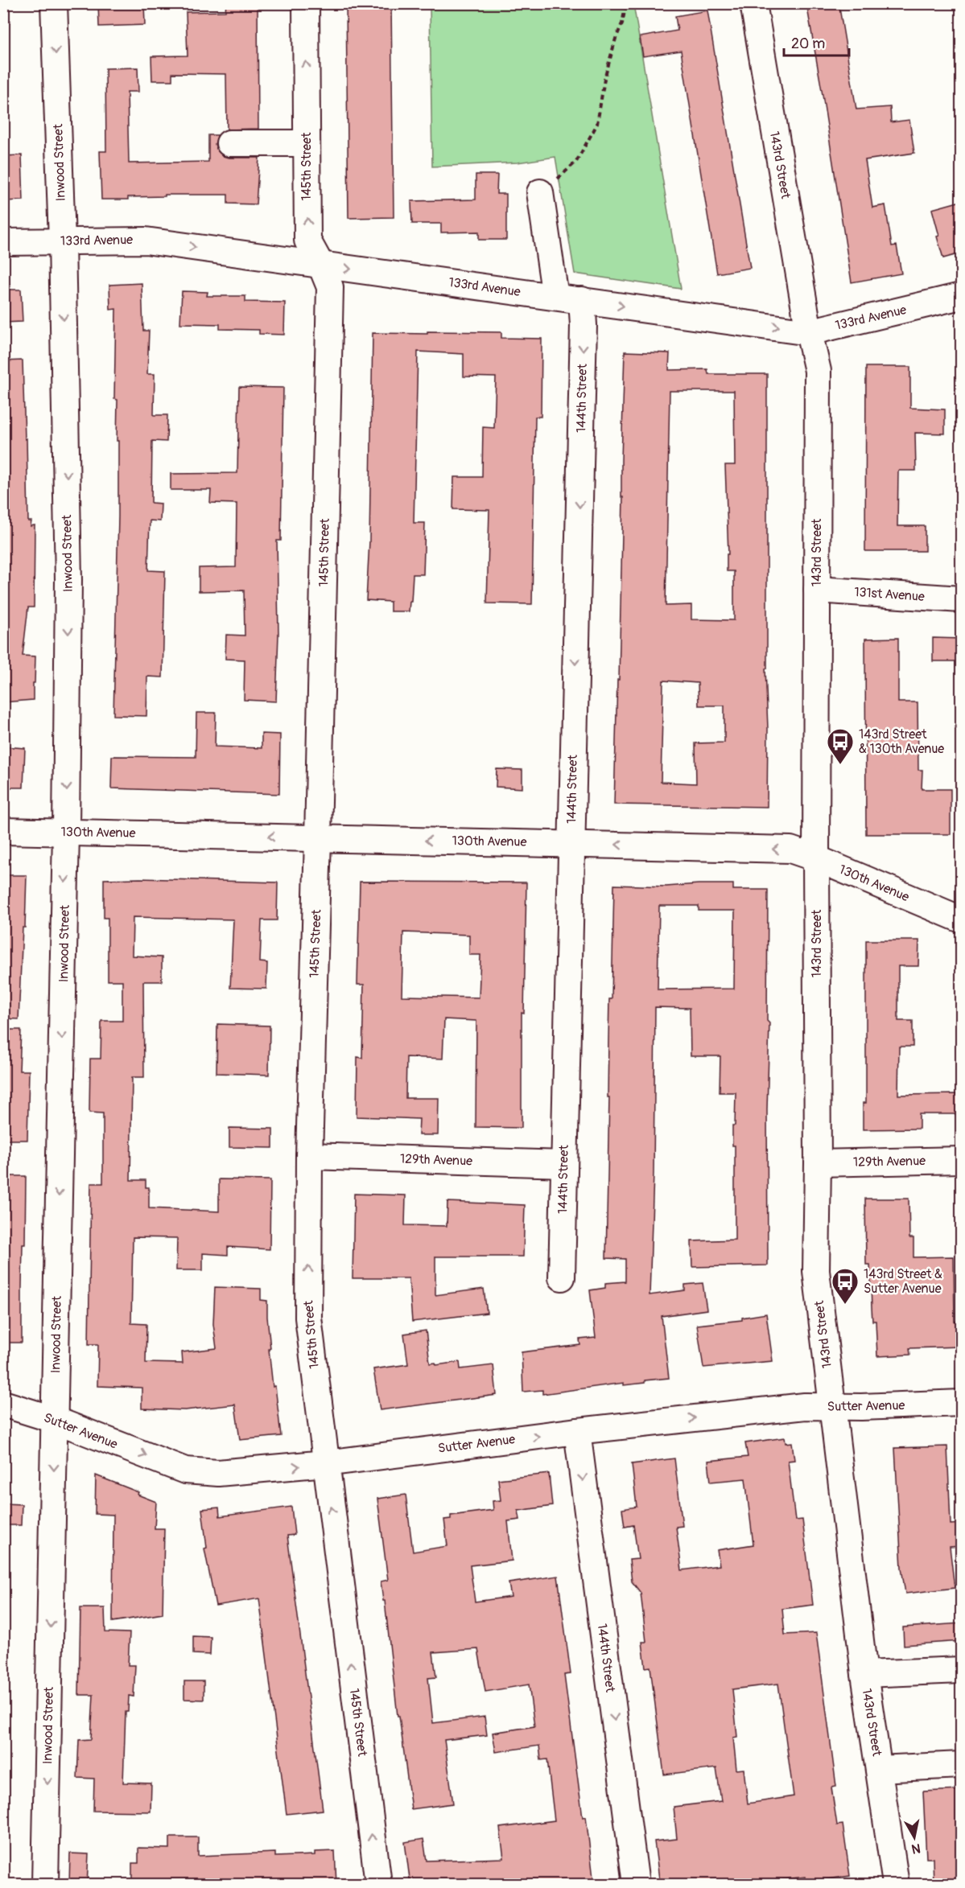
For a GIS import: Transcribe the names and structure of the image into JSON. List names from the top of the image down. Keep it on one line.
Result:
{"streets":{"street":["Inwood Street","143rd Street","145th Street","133rd Avenue","144th Street","131st Avenue","130th Avenue","129th Avenue","Sutter Avenue"]},"crossings":[["Inwood Street","133rd Avenue"],["Inwood Street","130th Avenue"],["Inwood Street","Sutter Avenue"],["143rd Street","133rd Avenue"],["143rd Street","131st Avenue"],["143rd Street","130th Avenue"],["143rd Street","129th Avenue"],["143rd Street","Sutter Avenue"],["145th Street","133rd Avenue"],["145th Street","130th Avenue"],["145th Street","129th Avenue"],["145th Street","Sutter Avenue"],["133rd Avenue","144th Street"],["144th Street","130th Avenue"],["144th Street","129th Avenue"],["144th Street","Sutter Avenue"]],"one_way":["Inwood Street","145th Street","133rd Avenue","144th Street","130th Avenue","Sutter Avenue"],"places":{"bus stop":["143rd Street & 130th Avenue","143rd Street & Sutter Avenue"]},"scale_bar":"20 m","north":"bottom"}
